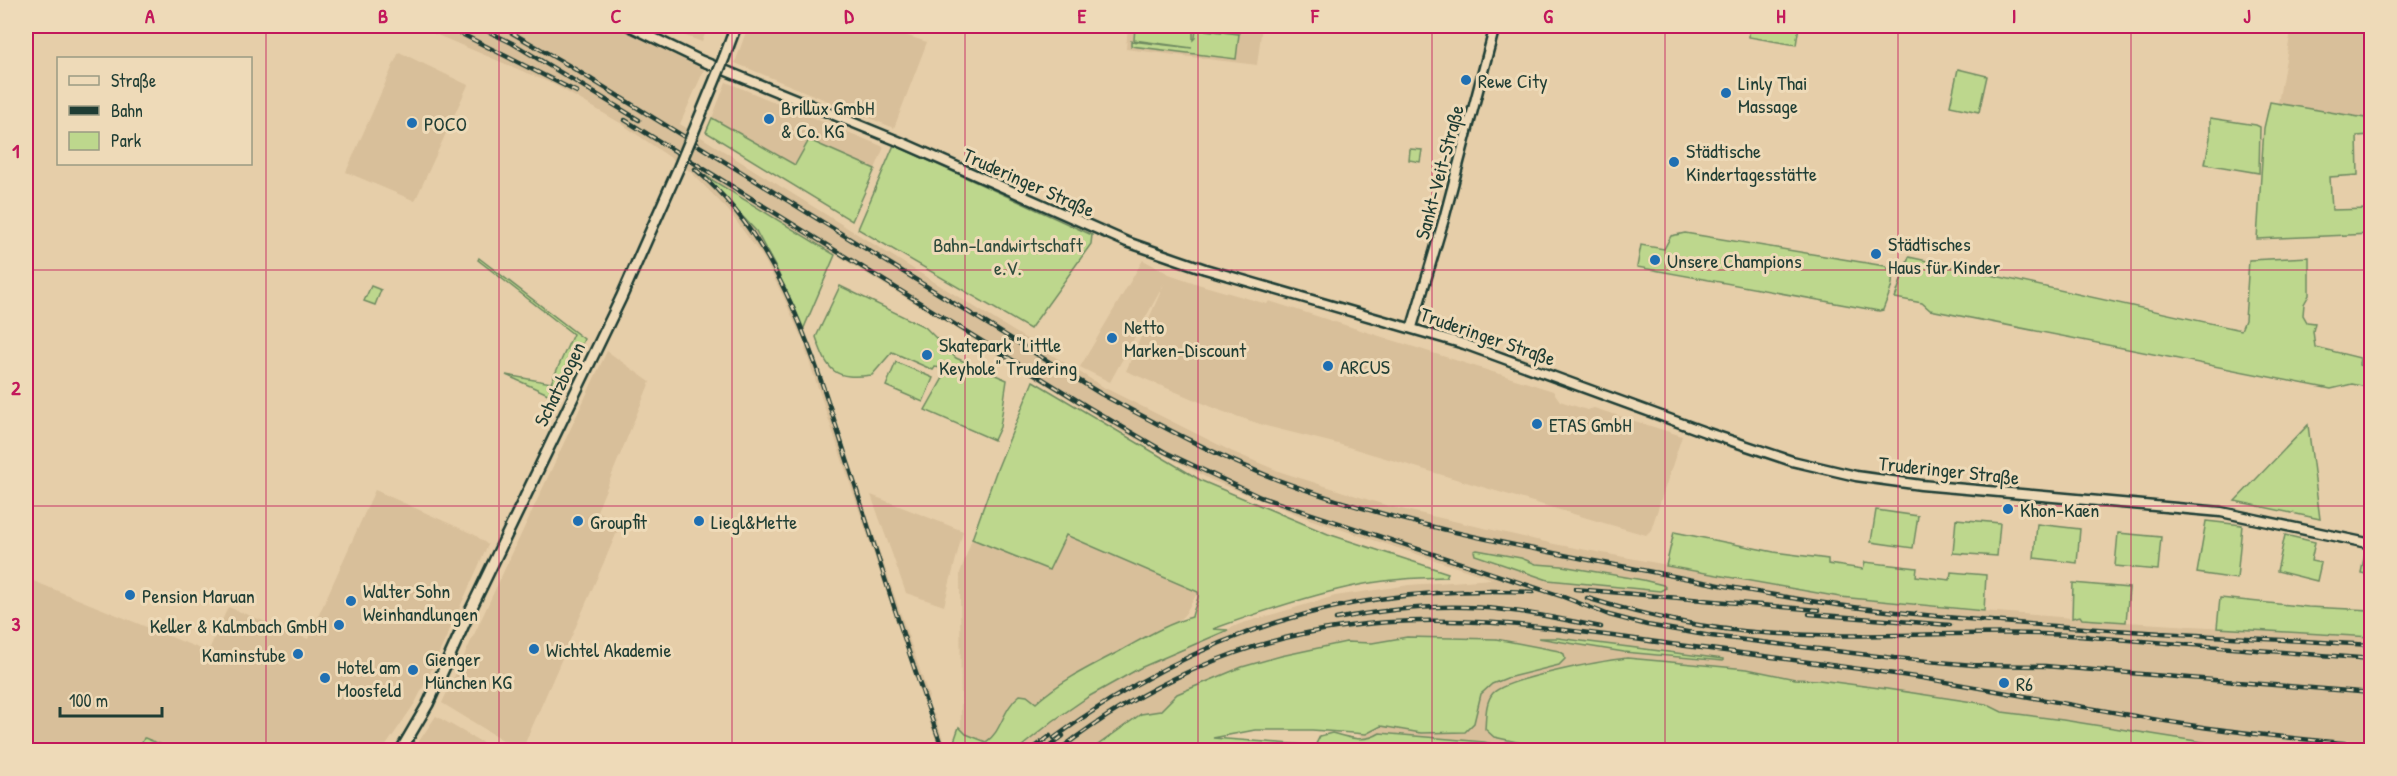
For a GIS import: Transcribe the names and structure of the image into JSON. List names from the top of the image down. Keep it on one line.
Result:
{"streets":{"main road":["Schatzbogen"],"street":["Sankt-Veit-Straße","Truderinger Straße"]},"crossings":[["Sankt-Veit-Straße","Truderinger Straße"]],"parks":["Bahn-Landwirtschaft e.V."],"places":["Rewe City","Linly Thai Massage","Brillux GmbH & Co. KG","POCO","Städtische Kindertagesstätte","Städtisches Haus für Kinder","Unsere Champions","Netto Marken-Discount","Skatepark \"Little Keyhole\" Trudering","ARCUS","ETAS GmbH","Khon-Kaen","Groupfit","Liegl&Mette","Pension Maruan","Walter Sohn Weinhandlungen","Keller & Kalmbach GmbH","Wichtel Akademie","Kaminstube","Gienger München KG","Hotel am Moosfeld","R6"],"legend":["Straße","Bahn","Park"],"scale_bar":"100 m","grid":{"columns":["A","B","C","D","E","F","G","H","I","J"],"rows":["1","2","3"]}}
